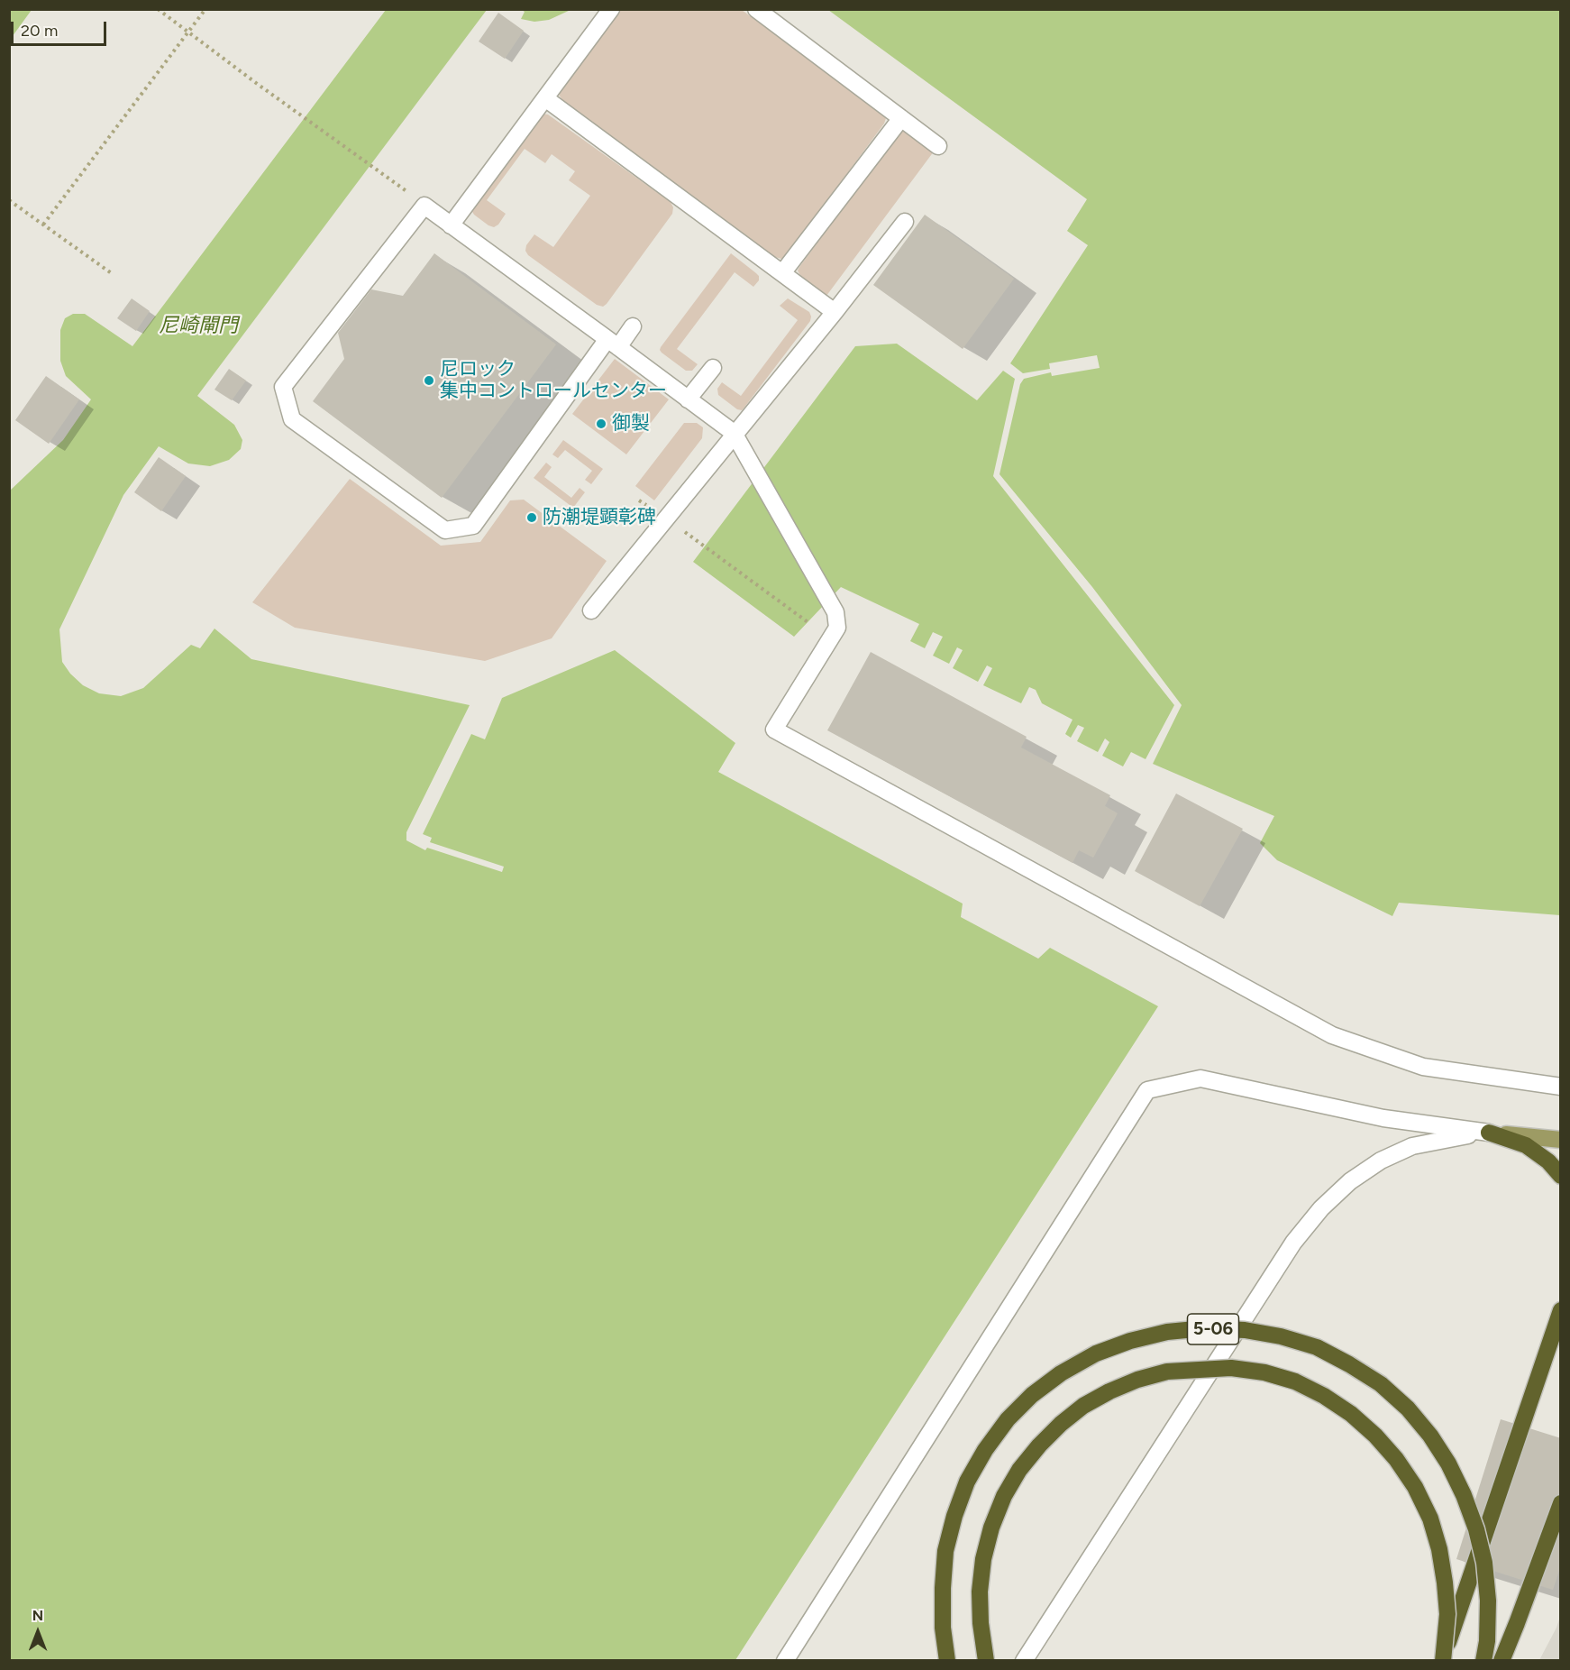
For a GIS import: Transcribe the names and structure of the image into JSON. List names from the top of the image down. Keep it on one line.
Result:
{"streets":{"highway":["5-06"]},"water":["尼崎閘門"],"places":["尼ロック 集中コントロールセンター","御製","防潮堤顕彰碑"],"scale_bar":"20 m","north":"top"}
